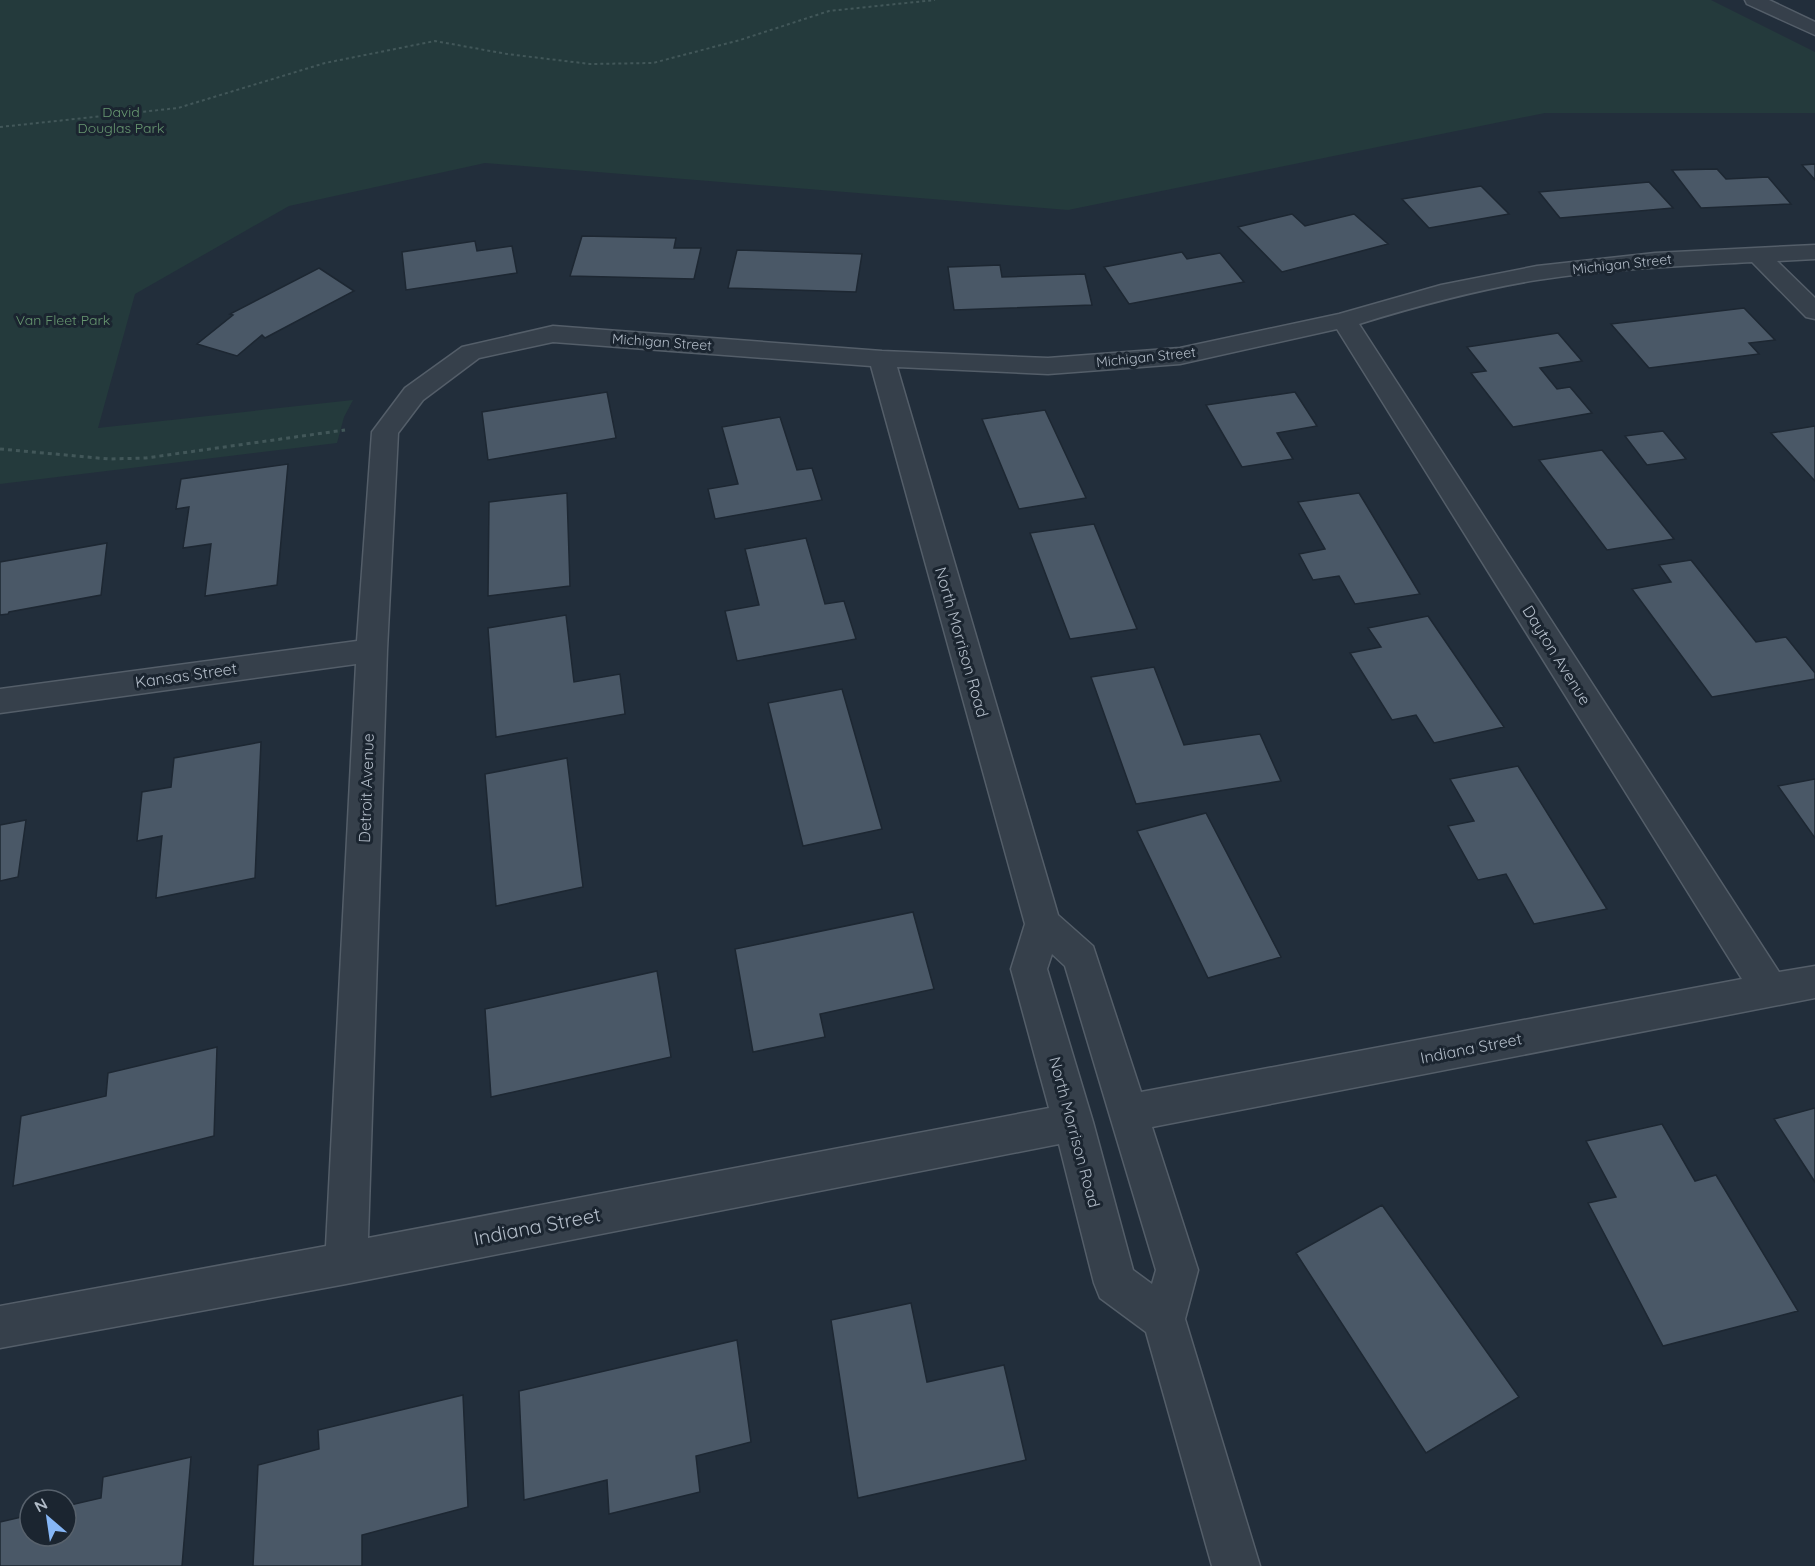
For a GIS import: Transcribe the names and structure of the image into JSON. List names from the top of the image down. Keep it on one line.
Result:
{"streets":{"street":["Michigan Street","North Morrison Road","Dayton Avenue","Kansas Street","Detroit Avenue","Indiana Street"]},"crossings":[["Michigan Street","North Morrison Road"],["Michigan Street","Dayton Avenue"],["Michigan Street","Detroit Avenue"],["North Morrison Road","Indiana Street"],["Dayton Avenue","Indiana Street"],["Kansas Street","Detroit Avenue"],["Detroit Avenue","Indiana Street"]],"parks":["David Douglas Park","Van Fleet Park"],"north":"top left"}
